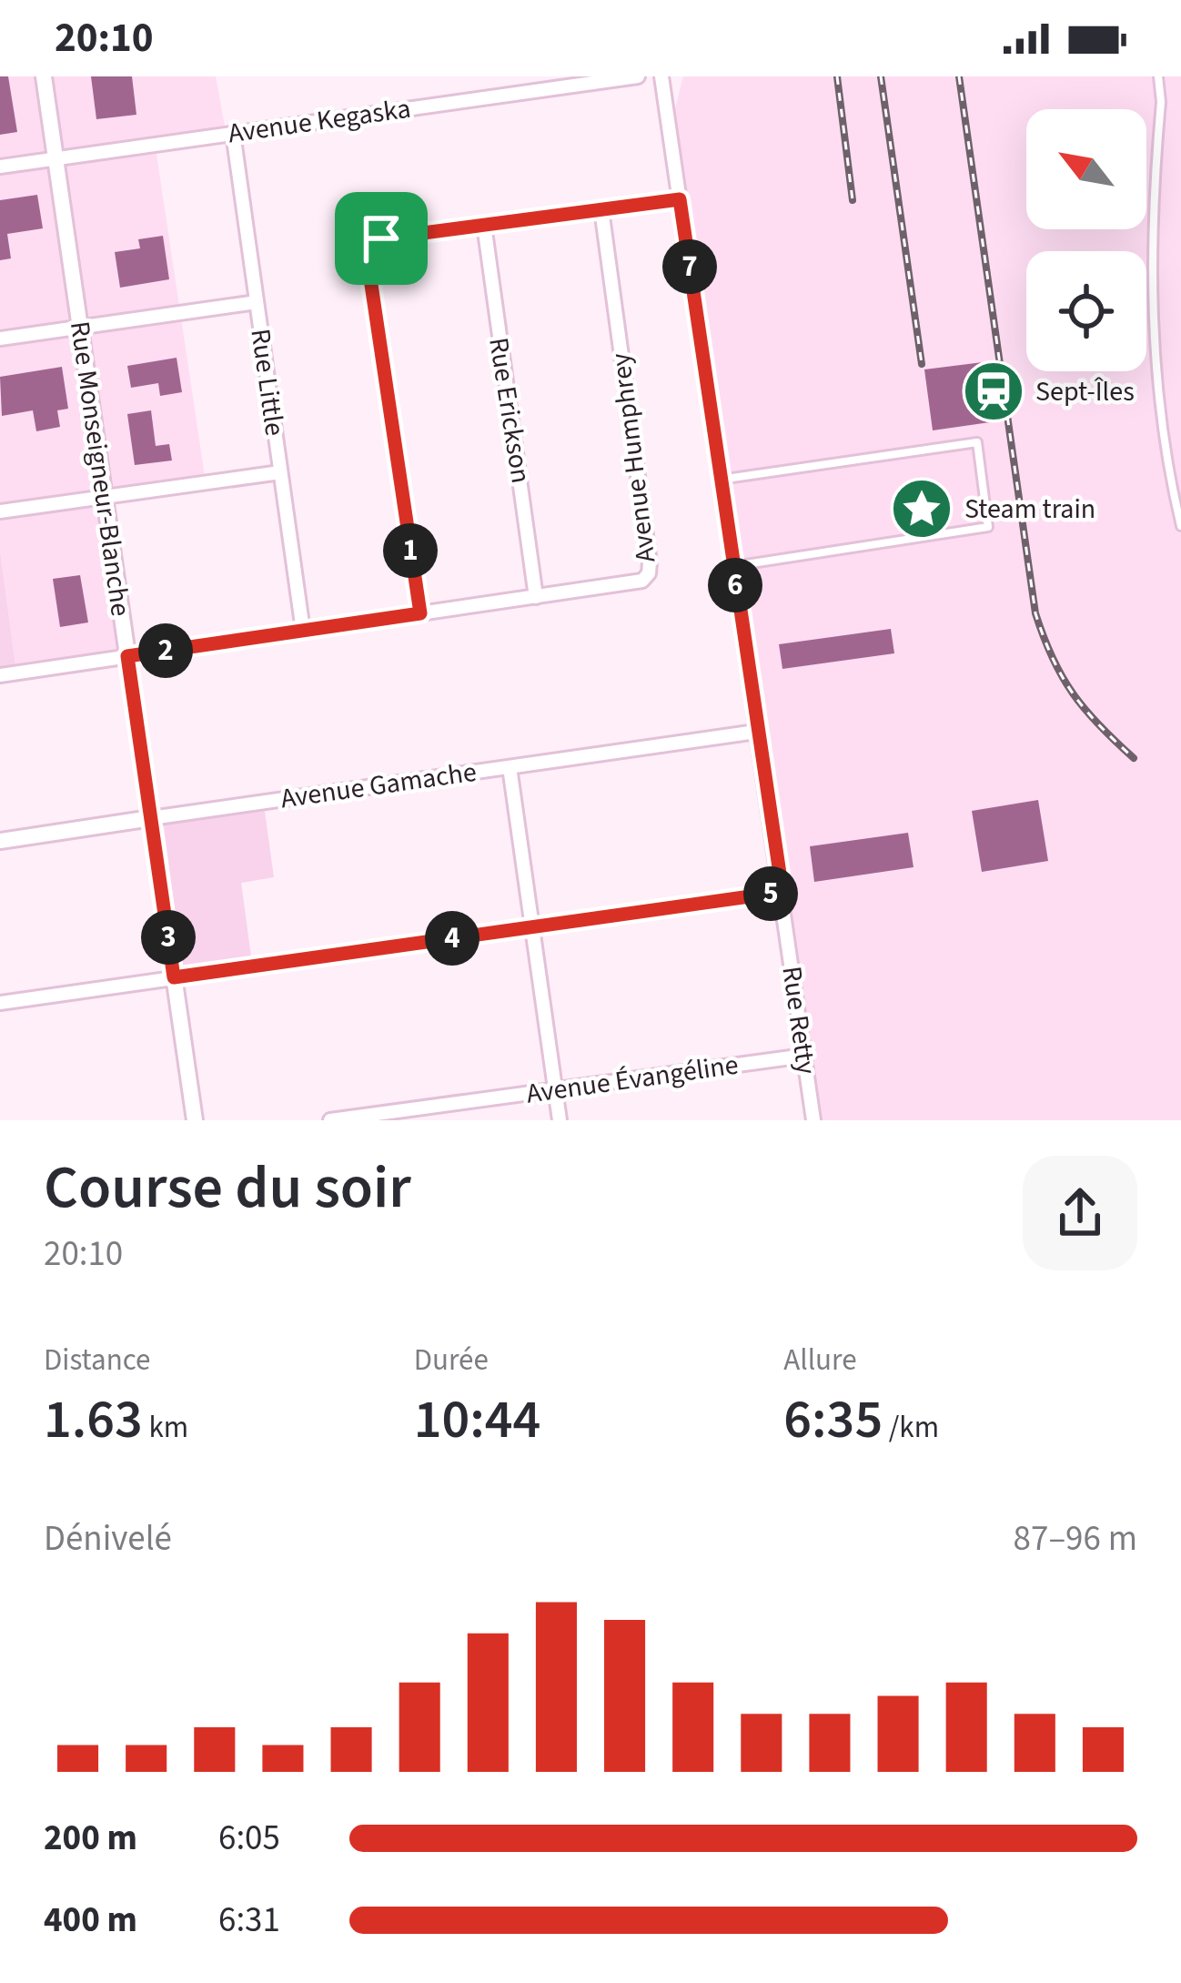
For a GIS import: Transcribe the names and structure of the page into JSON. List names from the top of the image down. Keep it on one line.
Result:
{"streets":{"street":["Avenue Kegaska","Rue Little","Rue Erickson","Avenue Humphrey","Rue Monseigneur-Blanche","Avenue Gamache","Rue Retty","Avenue Évangéline"]},"crossings":[["Avenue Kegaska","Rue Little"],["Avenue Kegaska","Rue Monseigneur-Blanche"],["Rue Little","Avenue Humphrey"],["Rue Erickson","Avenue Humphrey"],["Avenue Humphrey","Rue Monseigneur-Blanche"],["Rue Monseigneur-Blanche","Avenue Gamache"],["Avenue Gamache","Rue Retty"],["Rue Retty","Avenue Évangéline"]],"places":{"station":["Sept-Îles"],"place":["Steam train"]},"north":"top left","page":{"status":"20:10","pins":["7","1","6","2","5","3","4"],"heading":["Course du soir","20:10"],"stats":[["Distance","1.63 km"],["Durée","10:44"],["Allure","6:35 /km"]],"chart":["Dénivelé","87–96 m"],"list":[{"name":"200 m","note":"6:05"},{"name":"400 m","note":"6:31"}]}}
